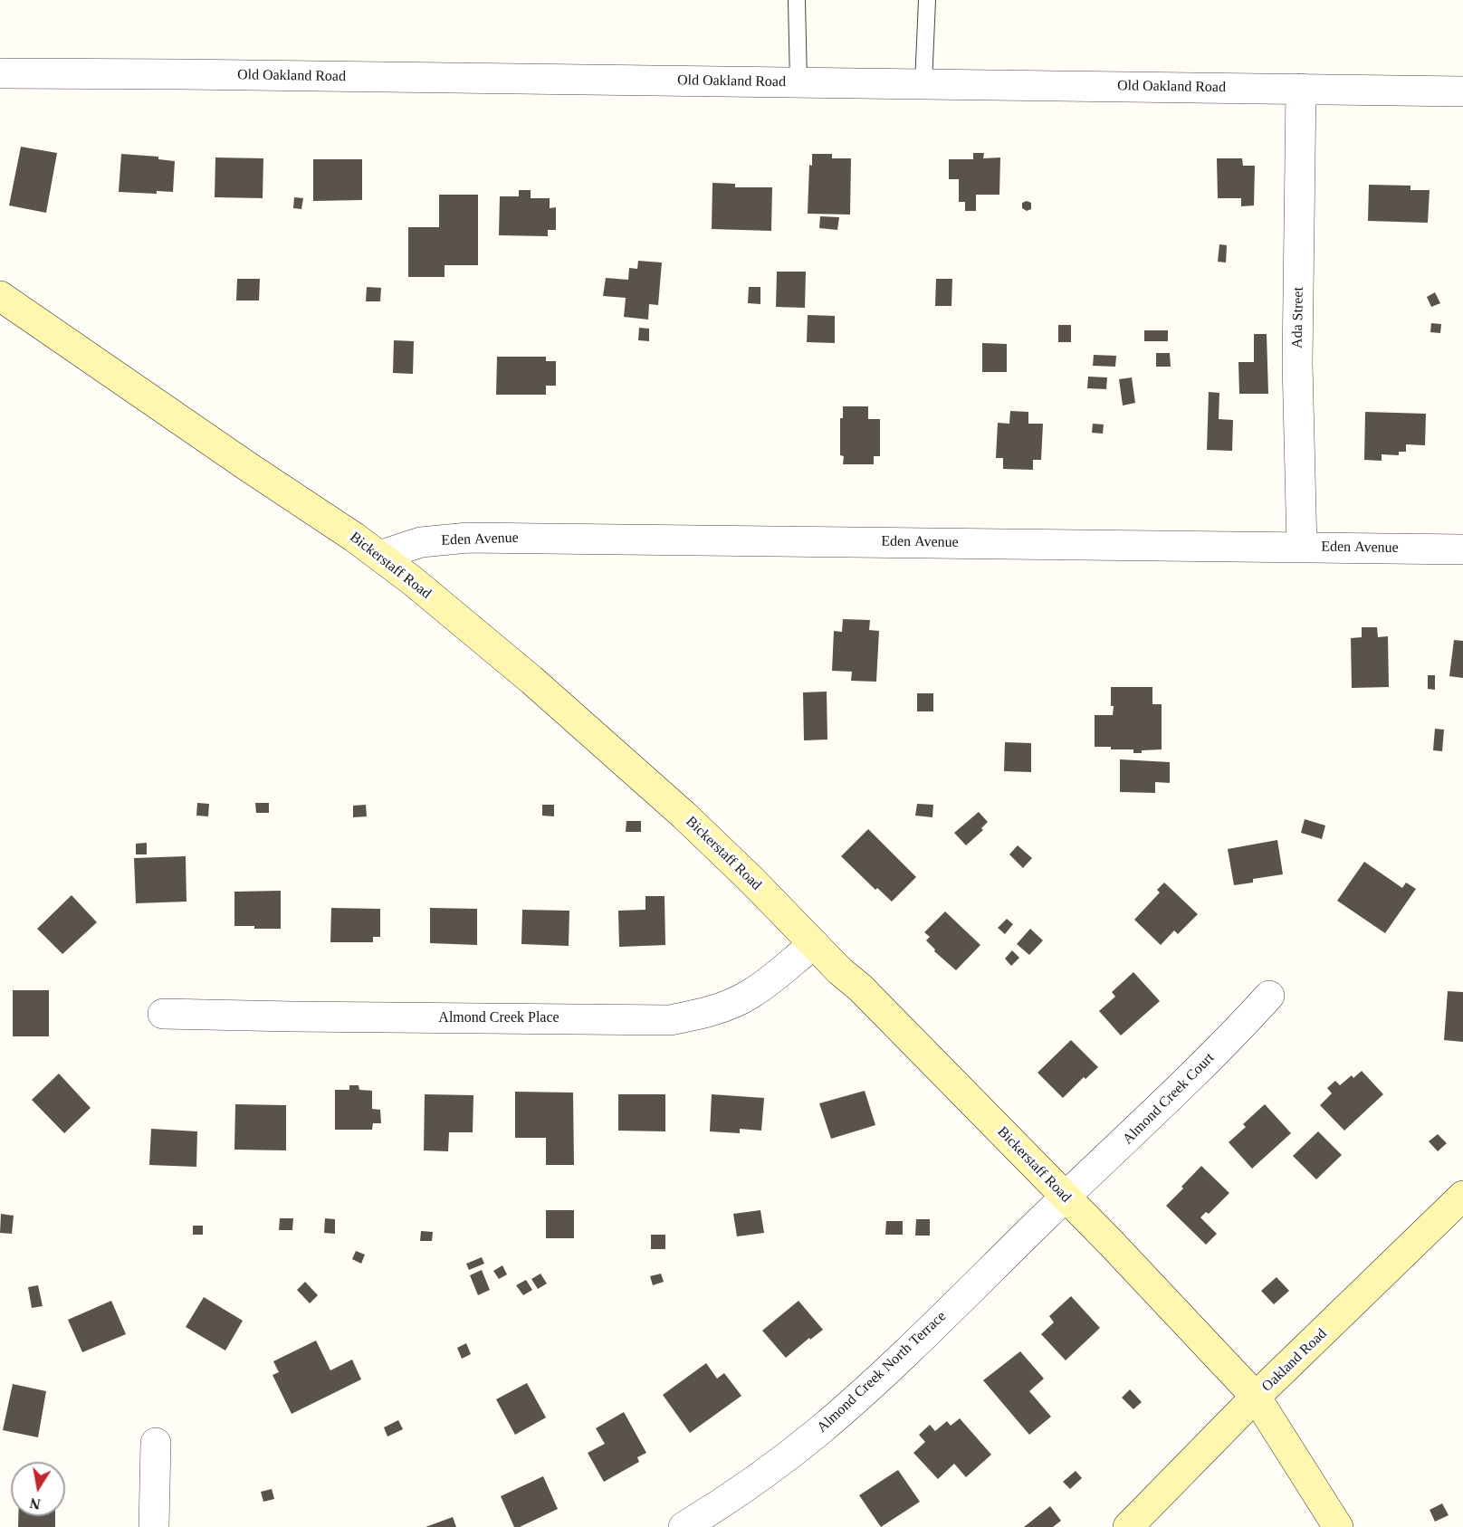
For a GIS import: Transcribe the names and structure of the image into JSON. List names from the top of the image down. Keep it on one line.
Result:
{"streets":{"street":["Old Oakland Road","Ada Street","Eden Avenue","Bickerstaff Road","Almond Creek Place","Almond Creek Court","Oakland Road","Almond Creek North Terrace"]},"crossings":[["Old Oakland Road","Ada Street"],["Ada Street","Eden Avenue"],["Eden Avenue","Bickerstaff Road"],["Bickerstaff Road","Almond Creek Place"],["Bickerstaff Road","Almond Creek Court"],["Bickerstaff Road","Oakland Road"],["Bickerstaff Road","Almond Creek North Terrace"],["Almond Creek Court","Almond Creek North Terrace"]],"north":"bottom"}
